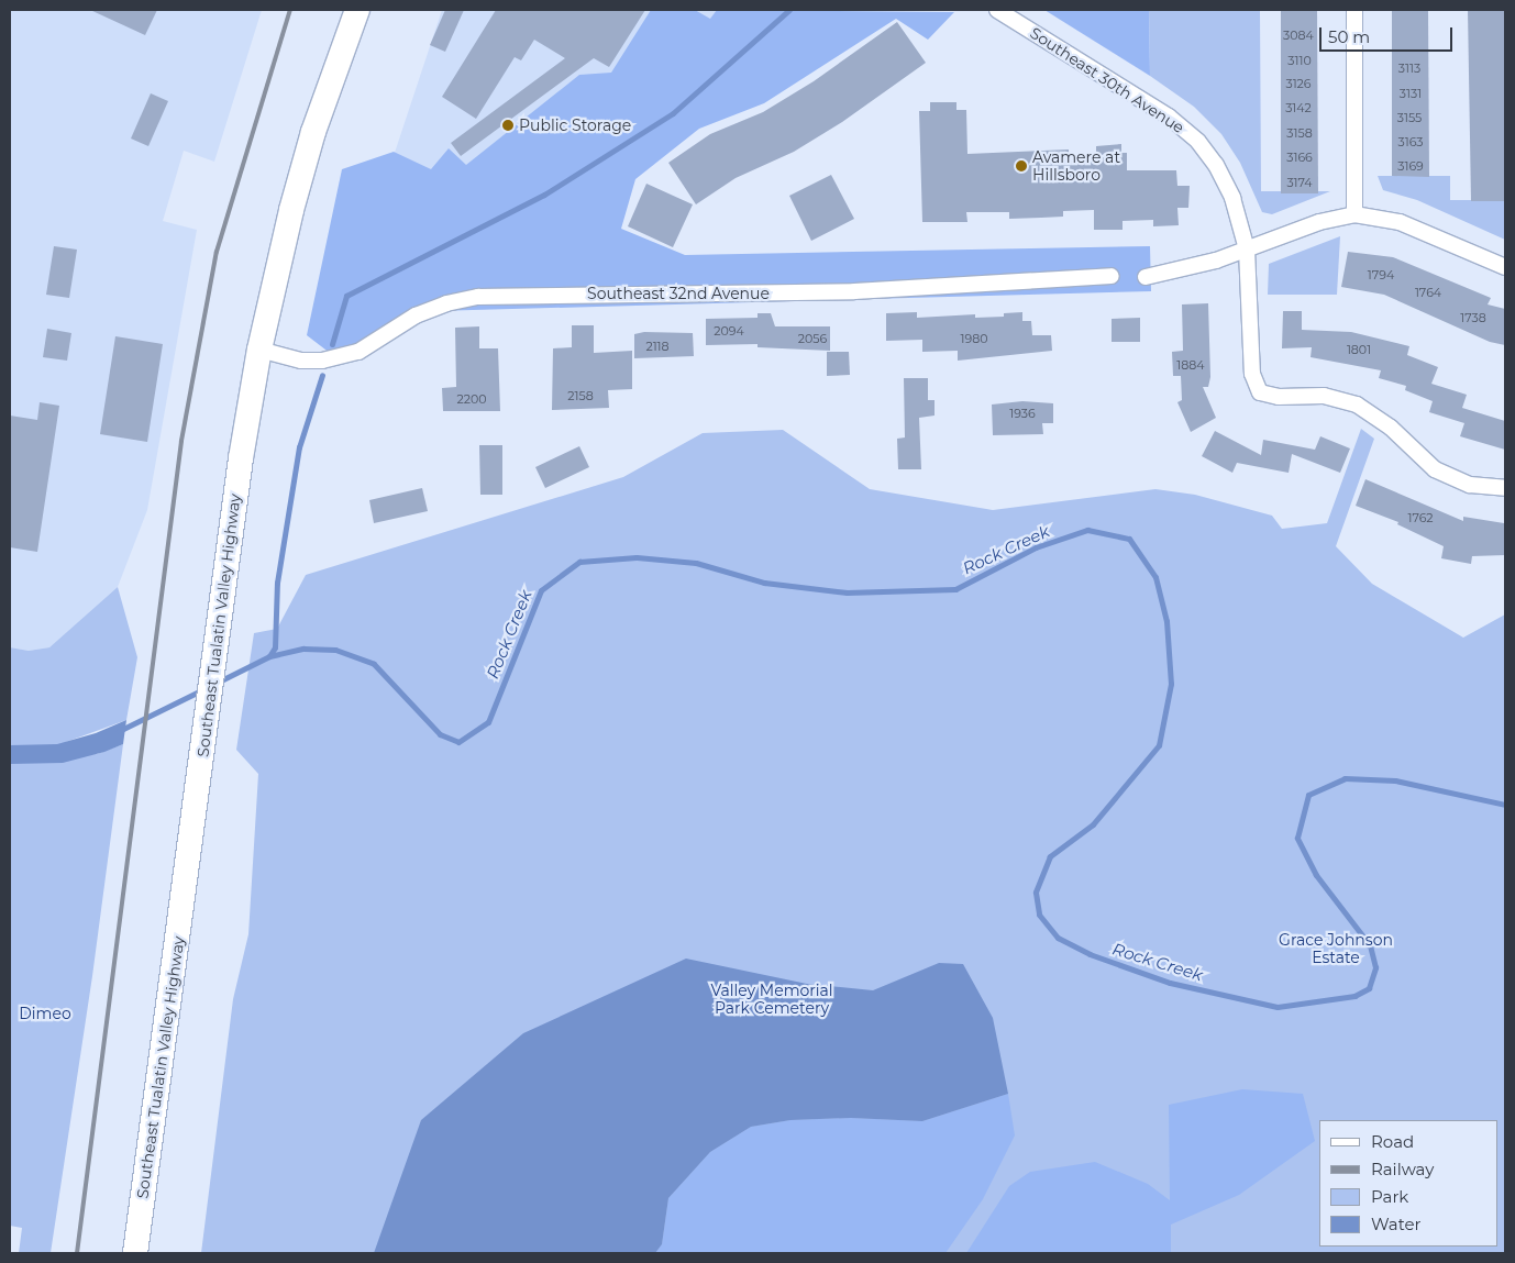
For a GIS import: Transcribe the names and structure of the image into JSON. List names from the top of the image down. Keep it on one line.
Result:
{"streets":{"main road":["Southeast Tualatin Valley Highway"],"street":["Southeast 30th Avenue","Southeast 32nd Avenue"]},"crossings":[["Southeast 32nd Avenue","Southeast Tualatin Valley Highway"]],"water":["Rock Creek"],"parks":["Grace Johnson Estate","Valley Memorial Park Cemetery","Dimeo"],"places":["Public Storage","Avamere at Hillsboro"],"house_numbers":["3084","3110","3113","3126","3131","3142","3155","3158","3163","3166","3169","3174","1794","1764","1738","2094","2056","1980","2118","1801","1884","2158","2200","1936","1762"],"legend":["Road","Railway","Park","Water"],"scale_bar":"50 m"}
